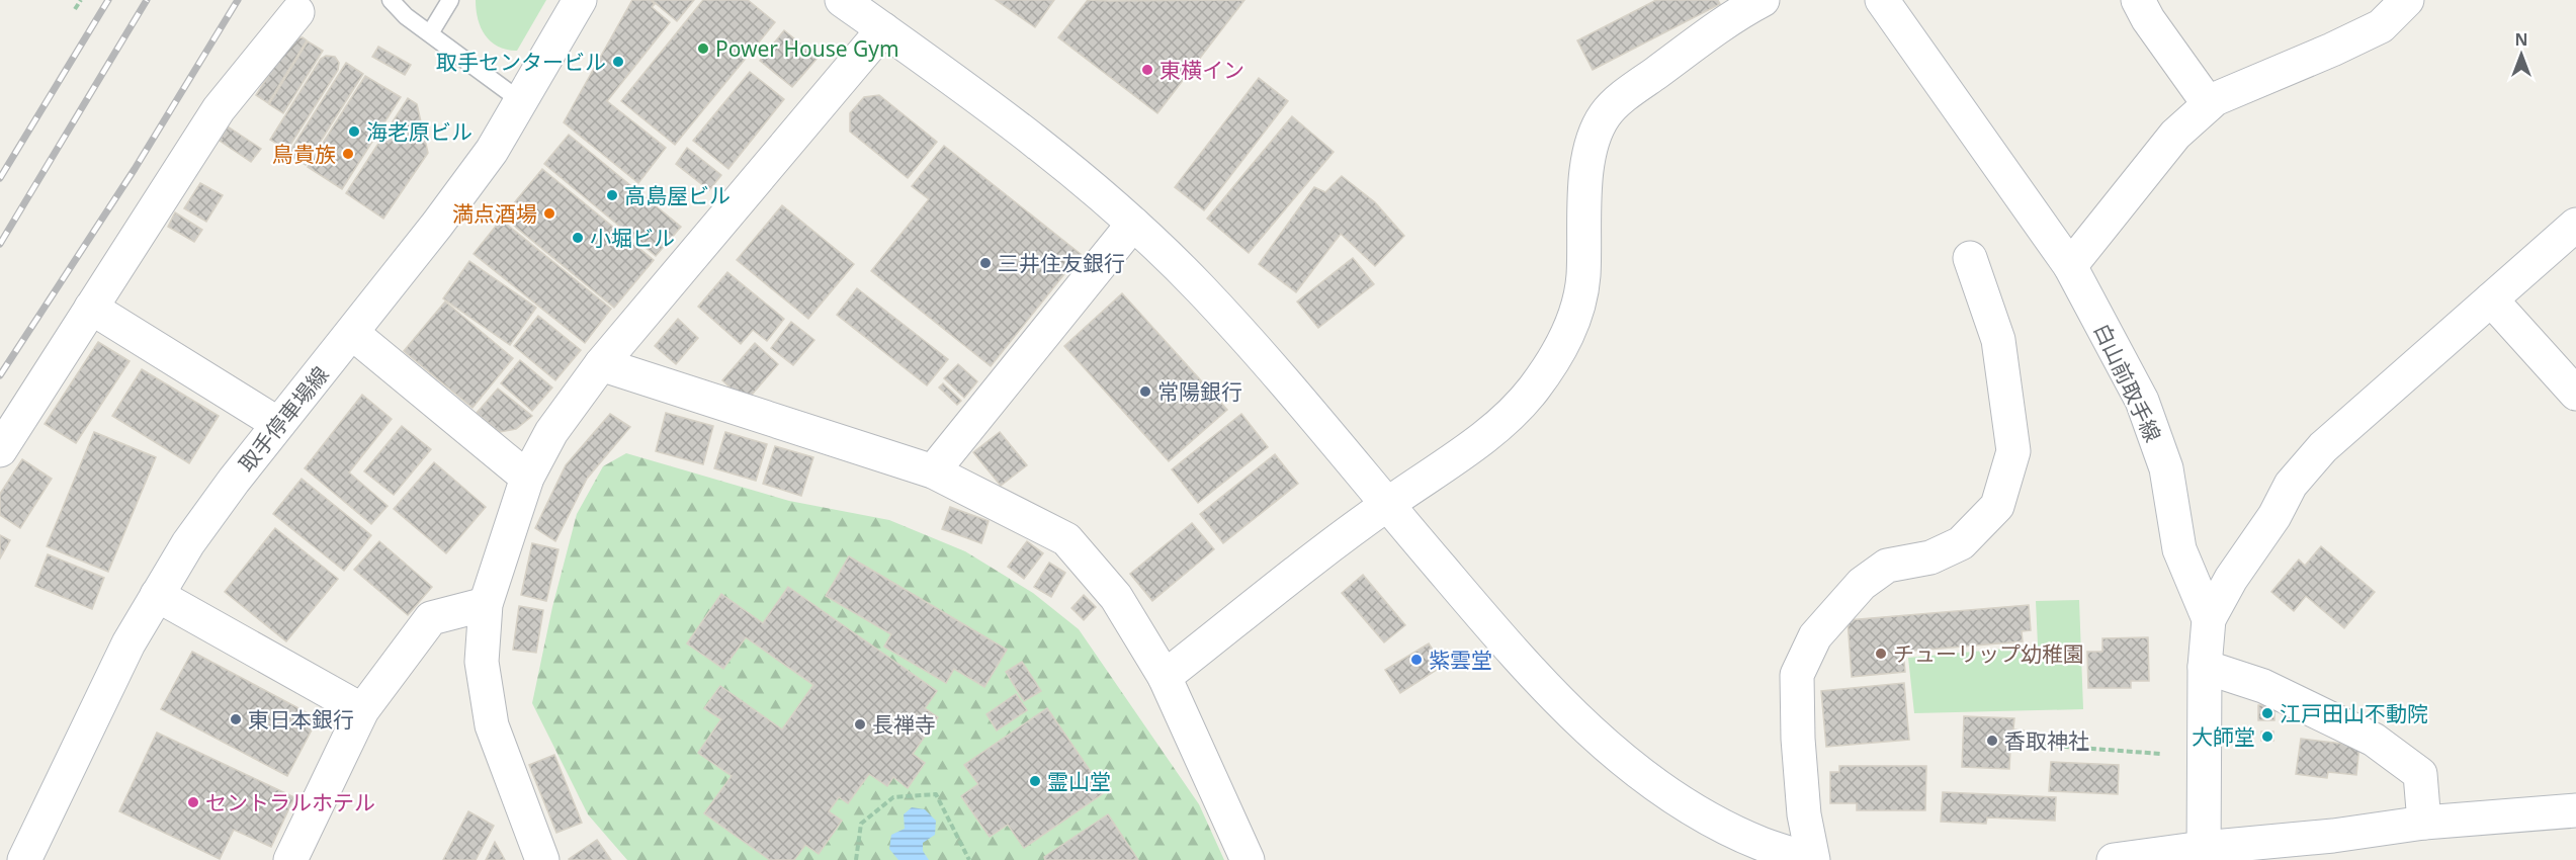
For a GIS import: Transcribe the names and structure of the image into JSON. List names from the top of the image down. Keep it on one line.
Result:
{"streets":{"street":["白山前取手線","取手停車場線"]},"places":["Power House Gym","取手センタービル","東横イン","海老原ビル","鳥貴族","高島屋ビル","満点酒場","小堀ビル","三井住友銀行","常陽銀行","チューリップ幼稚園","紫雲堂","江戸田山不動院","東日本銀行","長禅寺","大師堂","香取神社","霊山堂","セントラルホテル"],"north":"top"}
